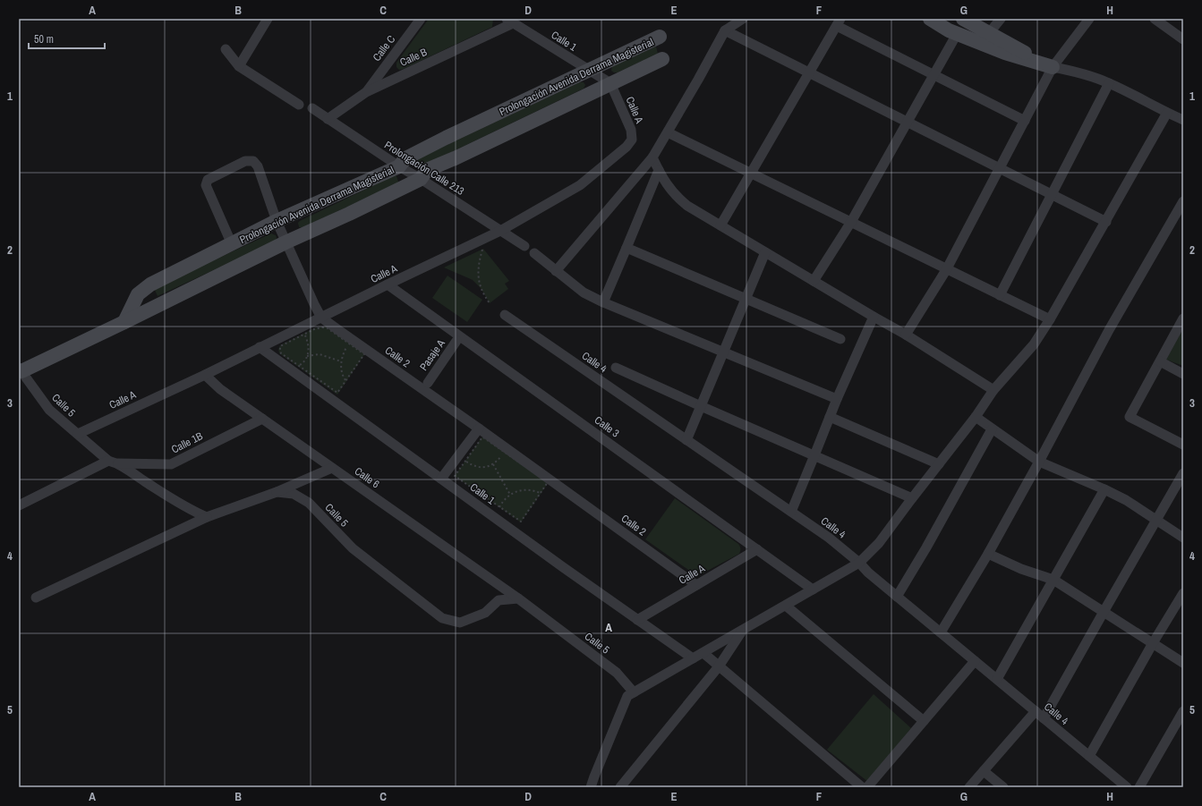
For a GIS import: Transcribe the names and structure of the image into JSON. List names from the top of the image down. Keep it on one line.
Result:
{"streets":{"street":["Calle 1","Calle C","Calle B","Prolongación Avenida Derrama Magisterial","Calle A","Prolongación Calle 213","Pasaje A","Calle 2","Calle 4","Calle 5","Calle 3","Calle 1B","Calle 6"]},"crossings":[["Calle 1","Calle B"],["Calle 1","Prolongación Avenida Derrama Magisterial"],["Calle 1","Calle A"],["Calle C","Calle B"],["Calle B","Prolongación Calle 213"],["Prolongación Avenida Derrama Magisterial","Calle A"],["Prolongación Avenida Derrama Magisterial","Prolongación Calle 213"],["Prolongación Avenida Derrama Magisterial","Calle 2"],["Prolongación Avenida Derrama Magisterial","Calle 5"],["Calle A","Prolongación Calle 213"],["Calle A","Calle 2"],["Calle A","Calle 5"],["Calle A","Calle 3"],["Calle A","Calle 6"],["Calle 5","Calle 1B"],["Calle 5","Calle 6"],["Calle 1B","Calle 6"]],"districts":["A"],"scale_bar":"50 m","grid":{"columns":["A","B","C","D","E","F","G","H"],"rows":["1","2","3","4","5"]}}
